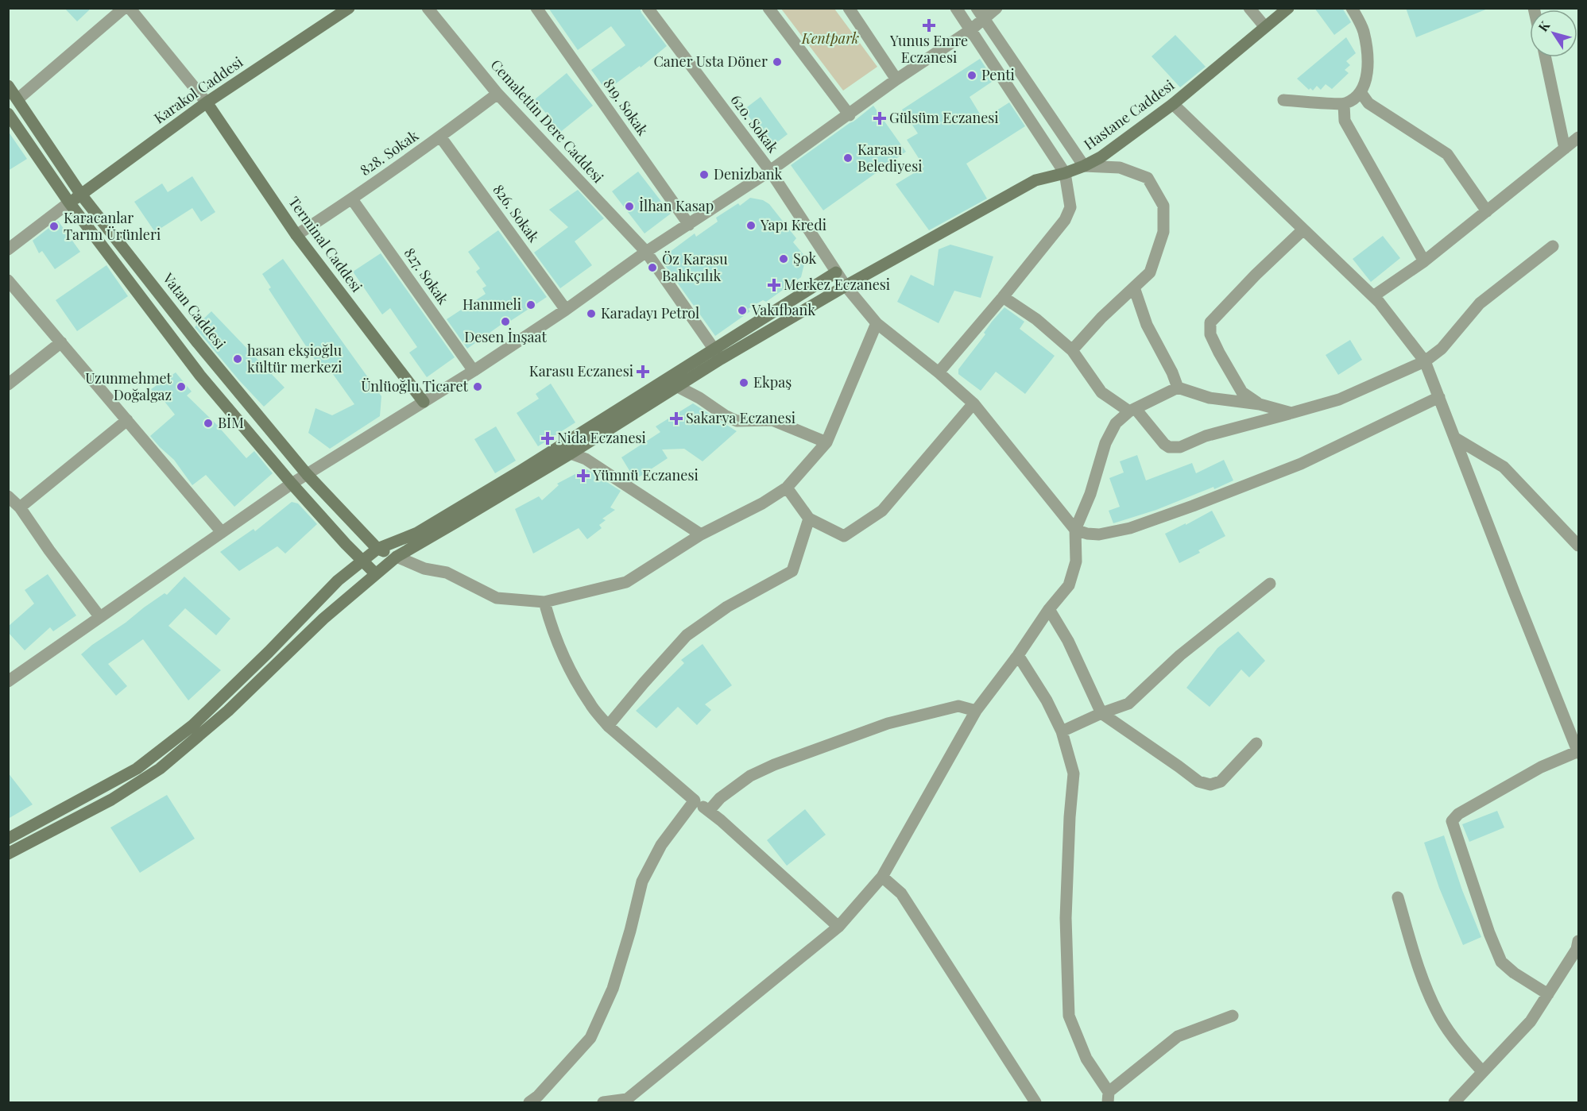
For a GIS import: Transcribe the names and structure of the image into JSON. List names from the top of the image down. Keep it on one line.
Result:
{"streets":{"main road":["Karakol Caddesi","Hastane Caddesi","Terminal Caddesi","Vatan Caddesi"],"street":["819. Sokak","Cemalettin Dere Caddesi","620. Sokak","828. Sokak","826. Sokak","827. Sokak"]},"crossings":[["Karakol Caddesi","Terminal Caddesi"],["Karakol Caddesi","Vatan Caddesi"],["Hastane Caddesi","Cemalettin Dere Caddesi"],["Hastane Caddesi","620. Sokak"],["Hastane Caddesi","Vatan Caddesi"],["Cemalettin Dere Caddesi","828. Sokak"],["828. Sokak","826. Sokak"],["828. Sokak","Terminal Caddesi"],["828. Sokak","827. Sokak"]],"parks":["Kentpark"],"places":{"health":["Yunus Emre Eczanesi","Gülsüm Eczanesi","Merkez Eczanesi","Karasu Eczanesi","Sakarya Eczanesi","Nida Eczanesi","Yümnü Eczanesi"],"other":["Caner Usta Döner","Penti","Karasu Belediyesi","Denizbank","İlhan Kasap","Yapı Kredi","Karacanlar Tarım Ürünleri","Şok","Öz Karasu Balıkçılık","Hanımeli","Vakıfbank","Karadayı Petrol","Desen İnşaat","hasan ekşioğlu kültür merkezi","Ekpaş","Uzunmehmet Doğalgaz","Ünlüoğlu Ticaret","BİM"]},"north":"top left"}
